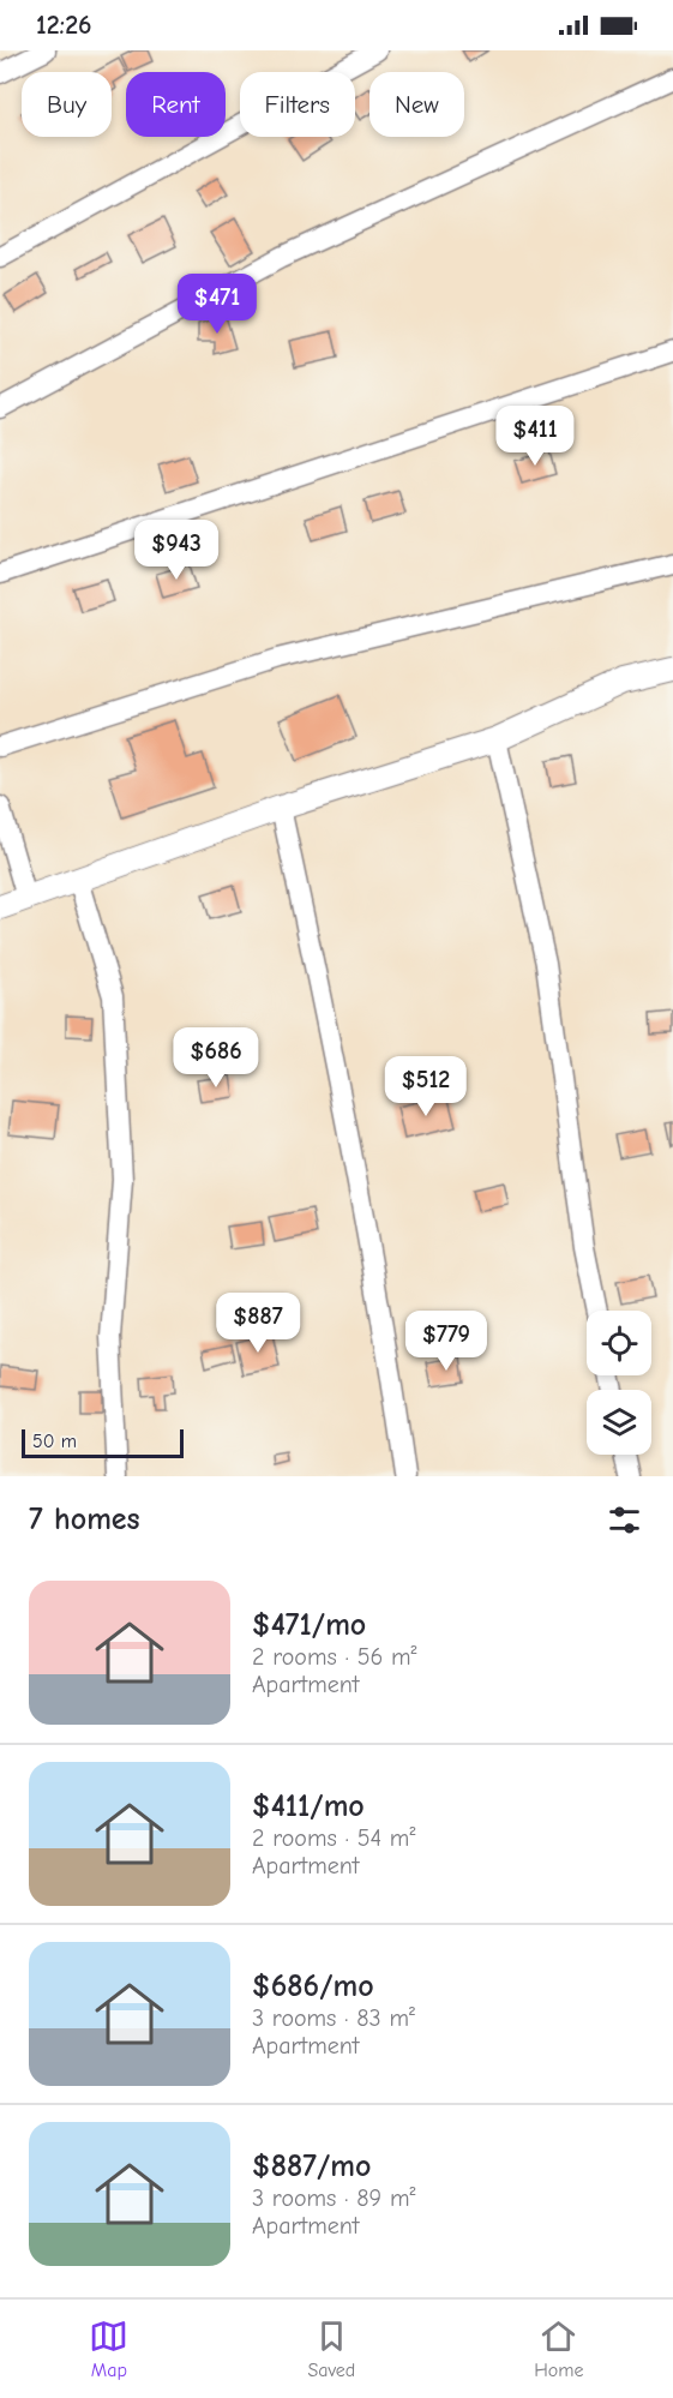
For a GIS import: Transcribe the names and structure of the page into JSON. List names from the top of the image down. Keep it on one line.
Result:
{"scale_bar":"50 m","page":{"status":"12:26","chip":["Buy","Rent","Filters","New"],"price":["$471","$411","$943","$686","$512","$887","$779"],"scale":"50 m","heading":"7 homes","list":[{"name":"$471/mo","note":"2 rooms · 56 m² · Apartment"},{"name":"$411/mo","note":"2 rooms · 54 m² · Apartment"},{"name":"$686/mo","note":"3 rooms · 83 m² · Apartment"},{"name":"$887/mo","note":"3 rooms · 89 m² · Apartment"}],"tabs":["Map","Saved","Home"]}}
